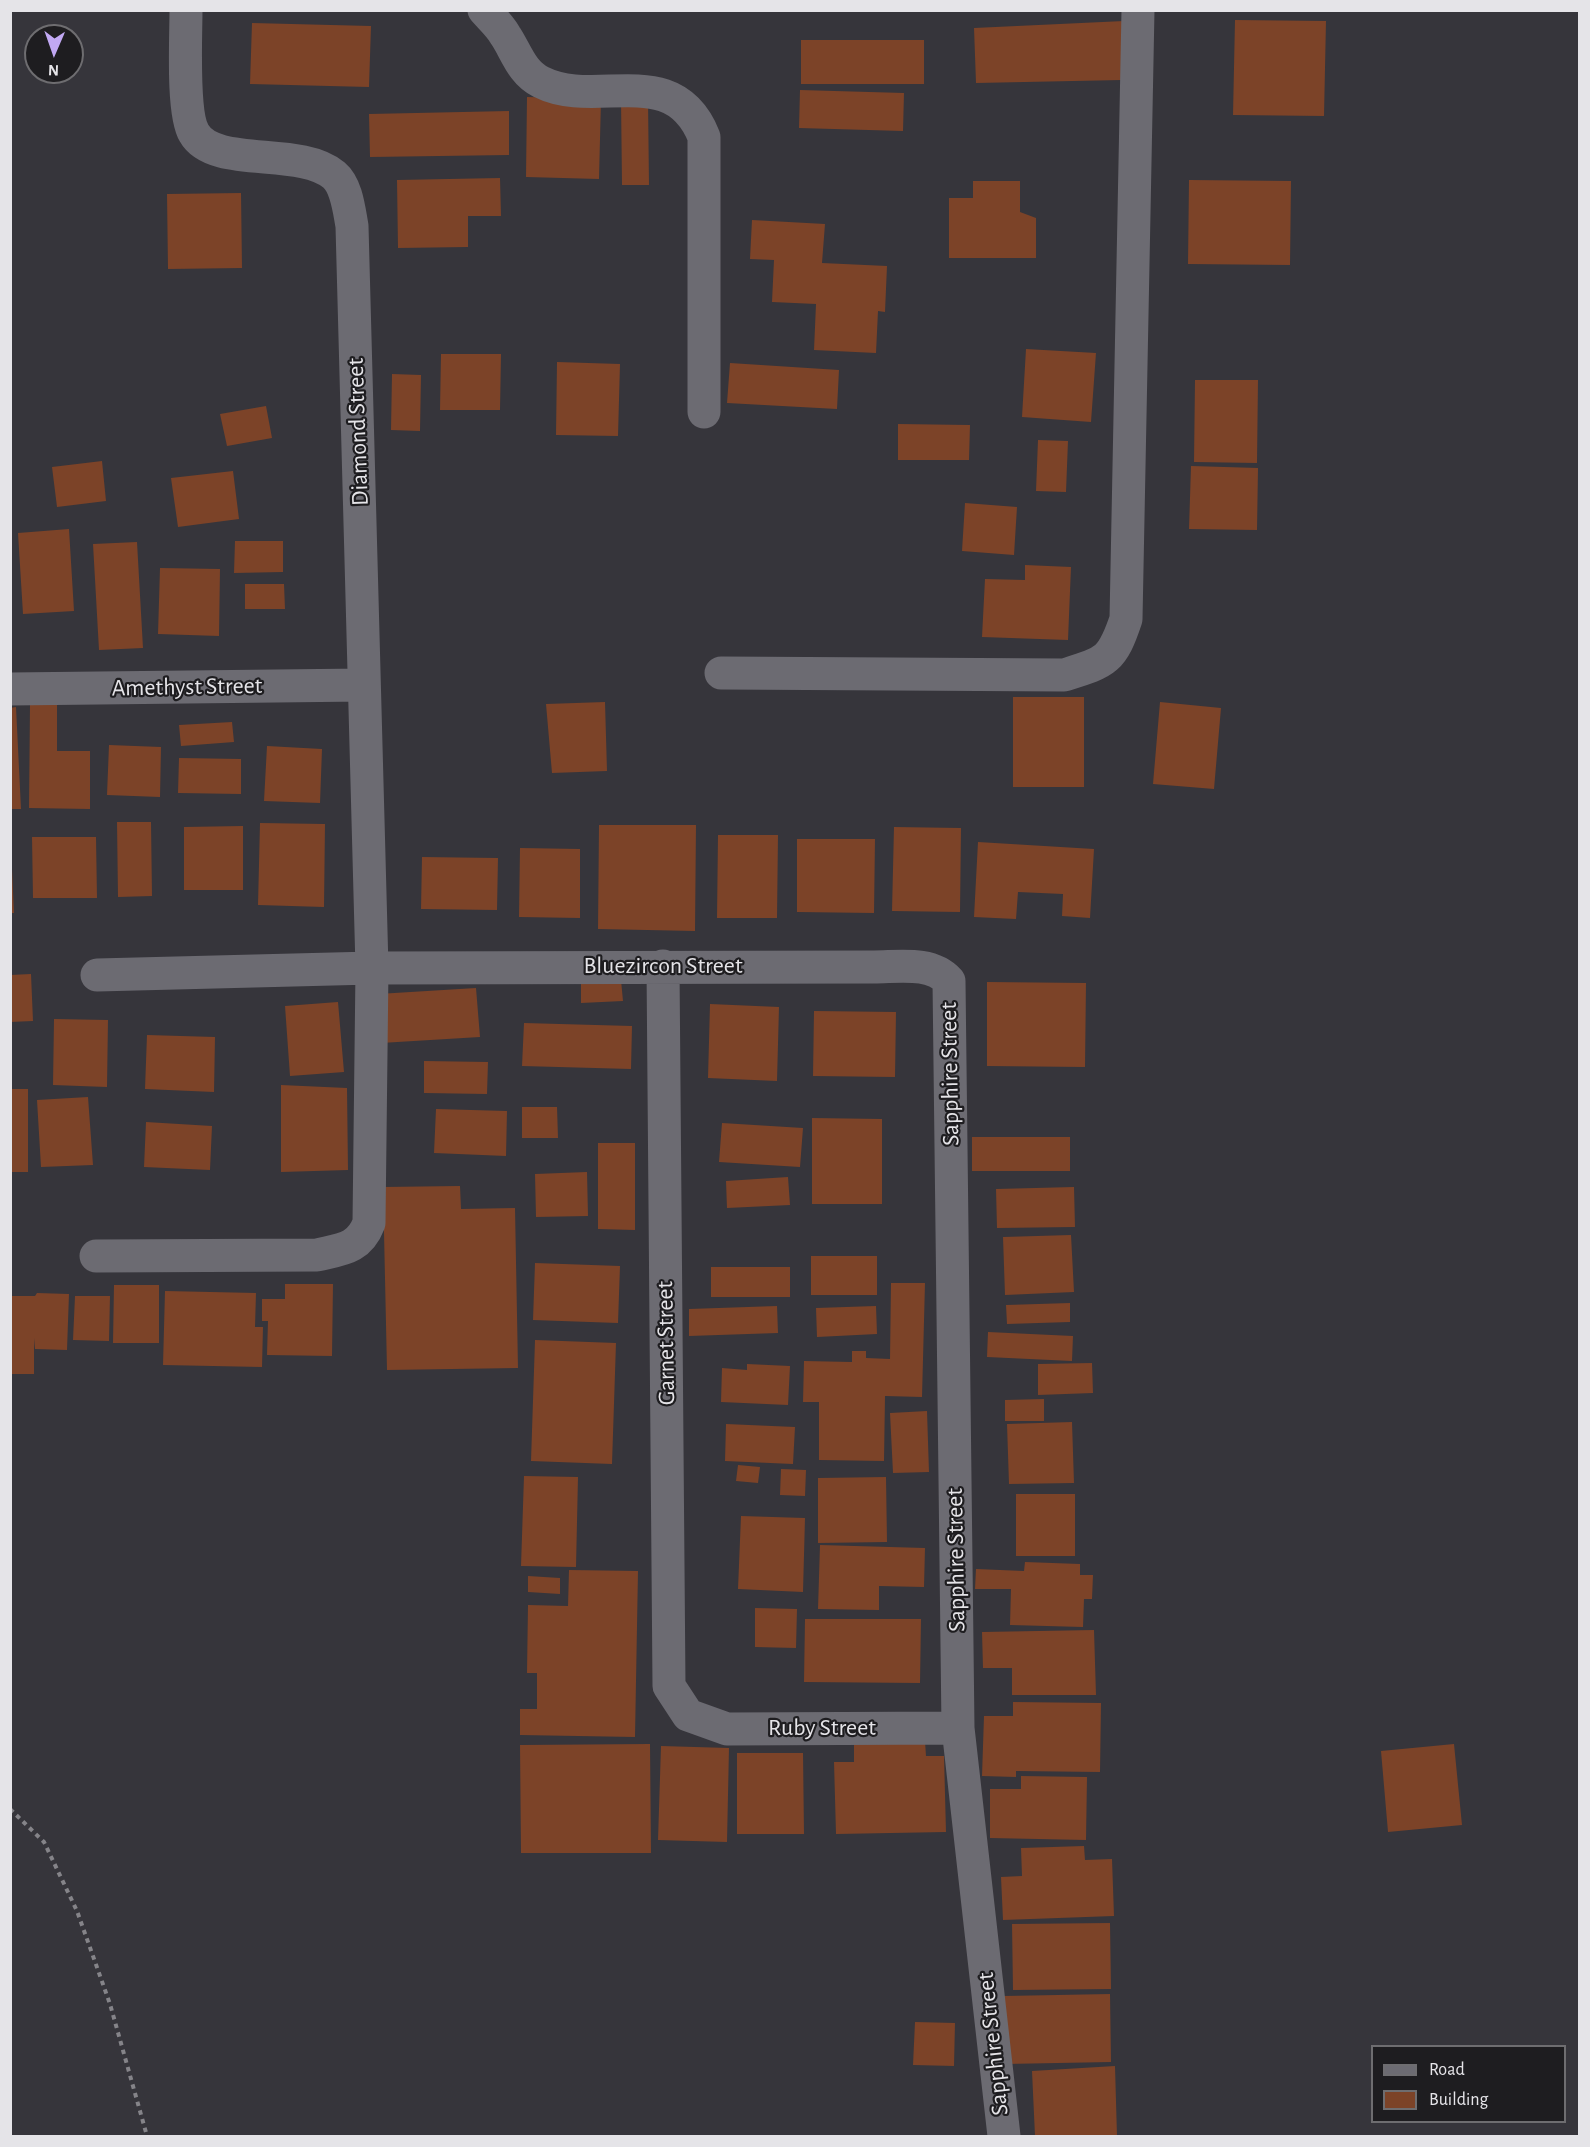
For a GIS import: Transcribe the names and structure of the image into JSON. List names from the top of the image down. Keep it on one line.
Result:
{"streets":{"street":["Diamond Street","Amethyst Street","Bluezircon Street","Sapphire Street","Garnet Street","Ruby Street"]},"crossings":[["Diamond Street","Amethyst Street"],["Diamond Street","Bluezircon Street"],["Bluezircon Street","Sapphire Street"],["Bluezircon Street","Garnet Street"],["Sapphire Street","Ruby Street"],["Garnet Street","Ruby Street"]],"legend":["Road","Building"],"north":"bottom"}
